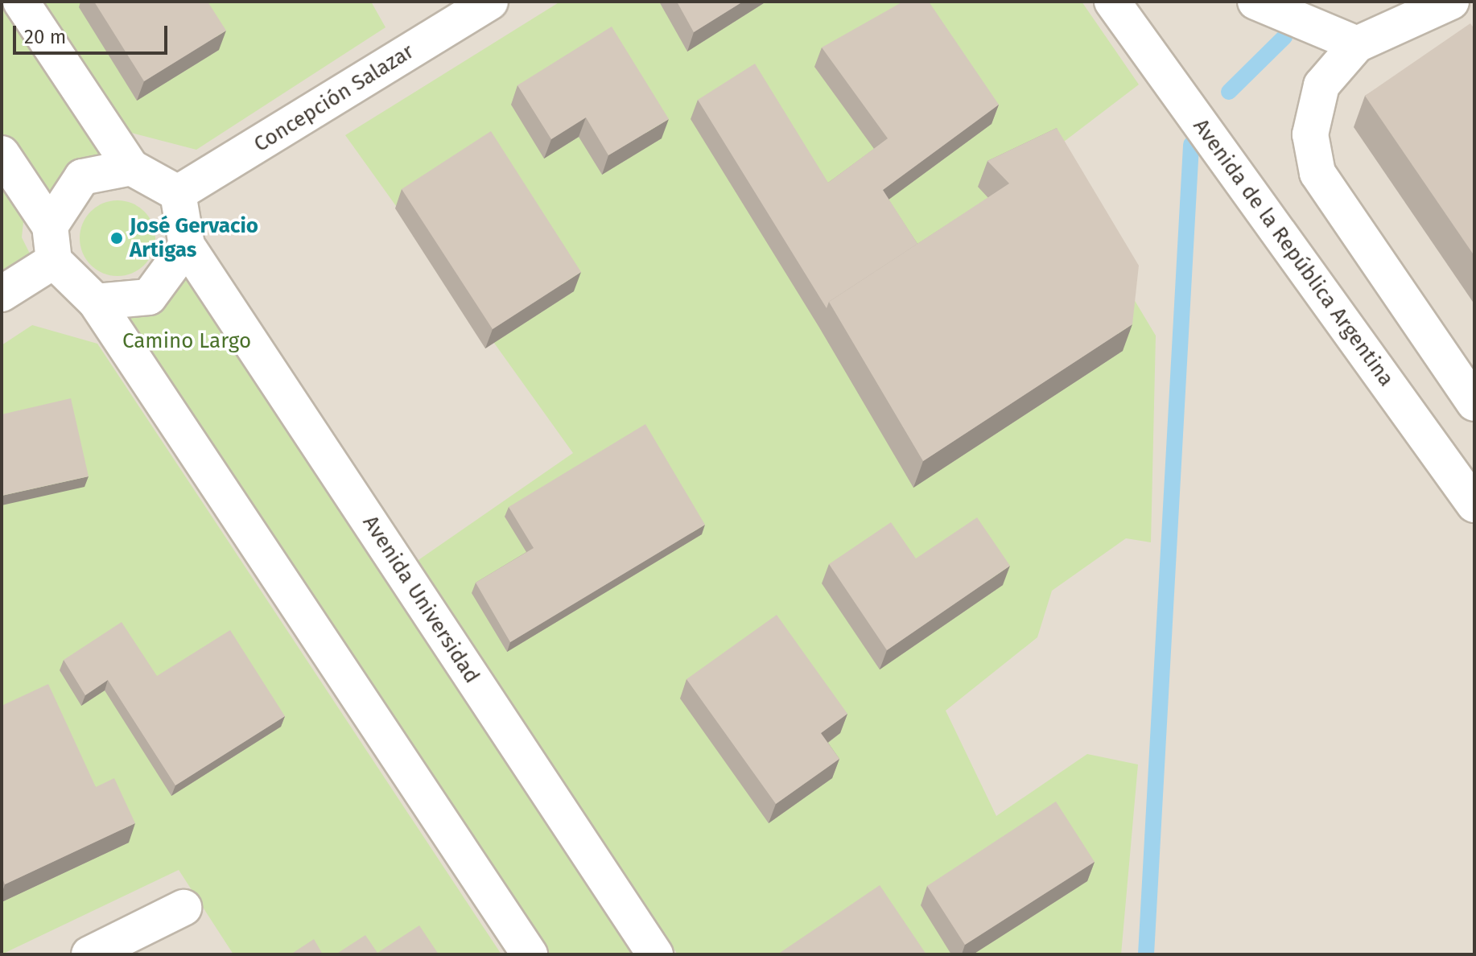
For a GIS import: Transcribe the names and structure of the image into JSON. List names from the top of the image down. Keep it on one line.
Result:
{"streets":{"street":["Concepción Salazar","Avenida de la República Argentina","Avenida Universidad"]},"crossings":[["Concepción Salazar","Avenida Universidad"]],"parks":["Camino Largo"],"places":["José Gervacio Artigas"],"scale_bar":"20 m"}
